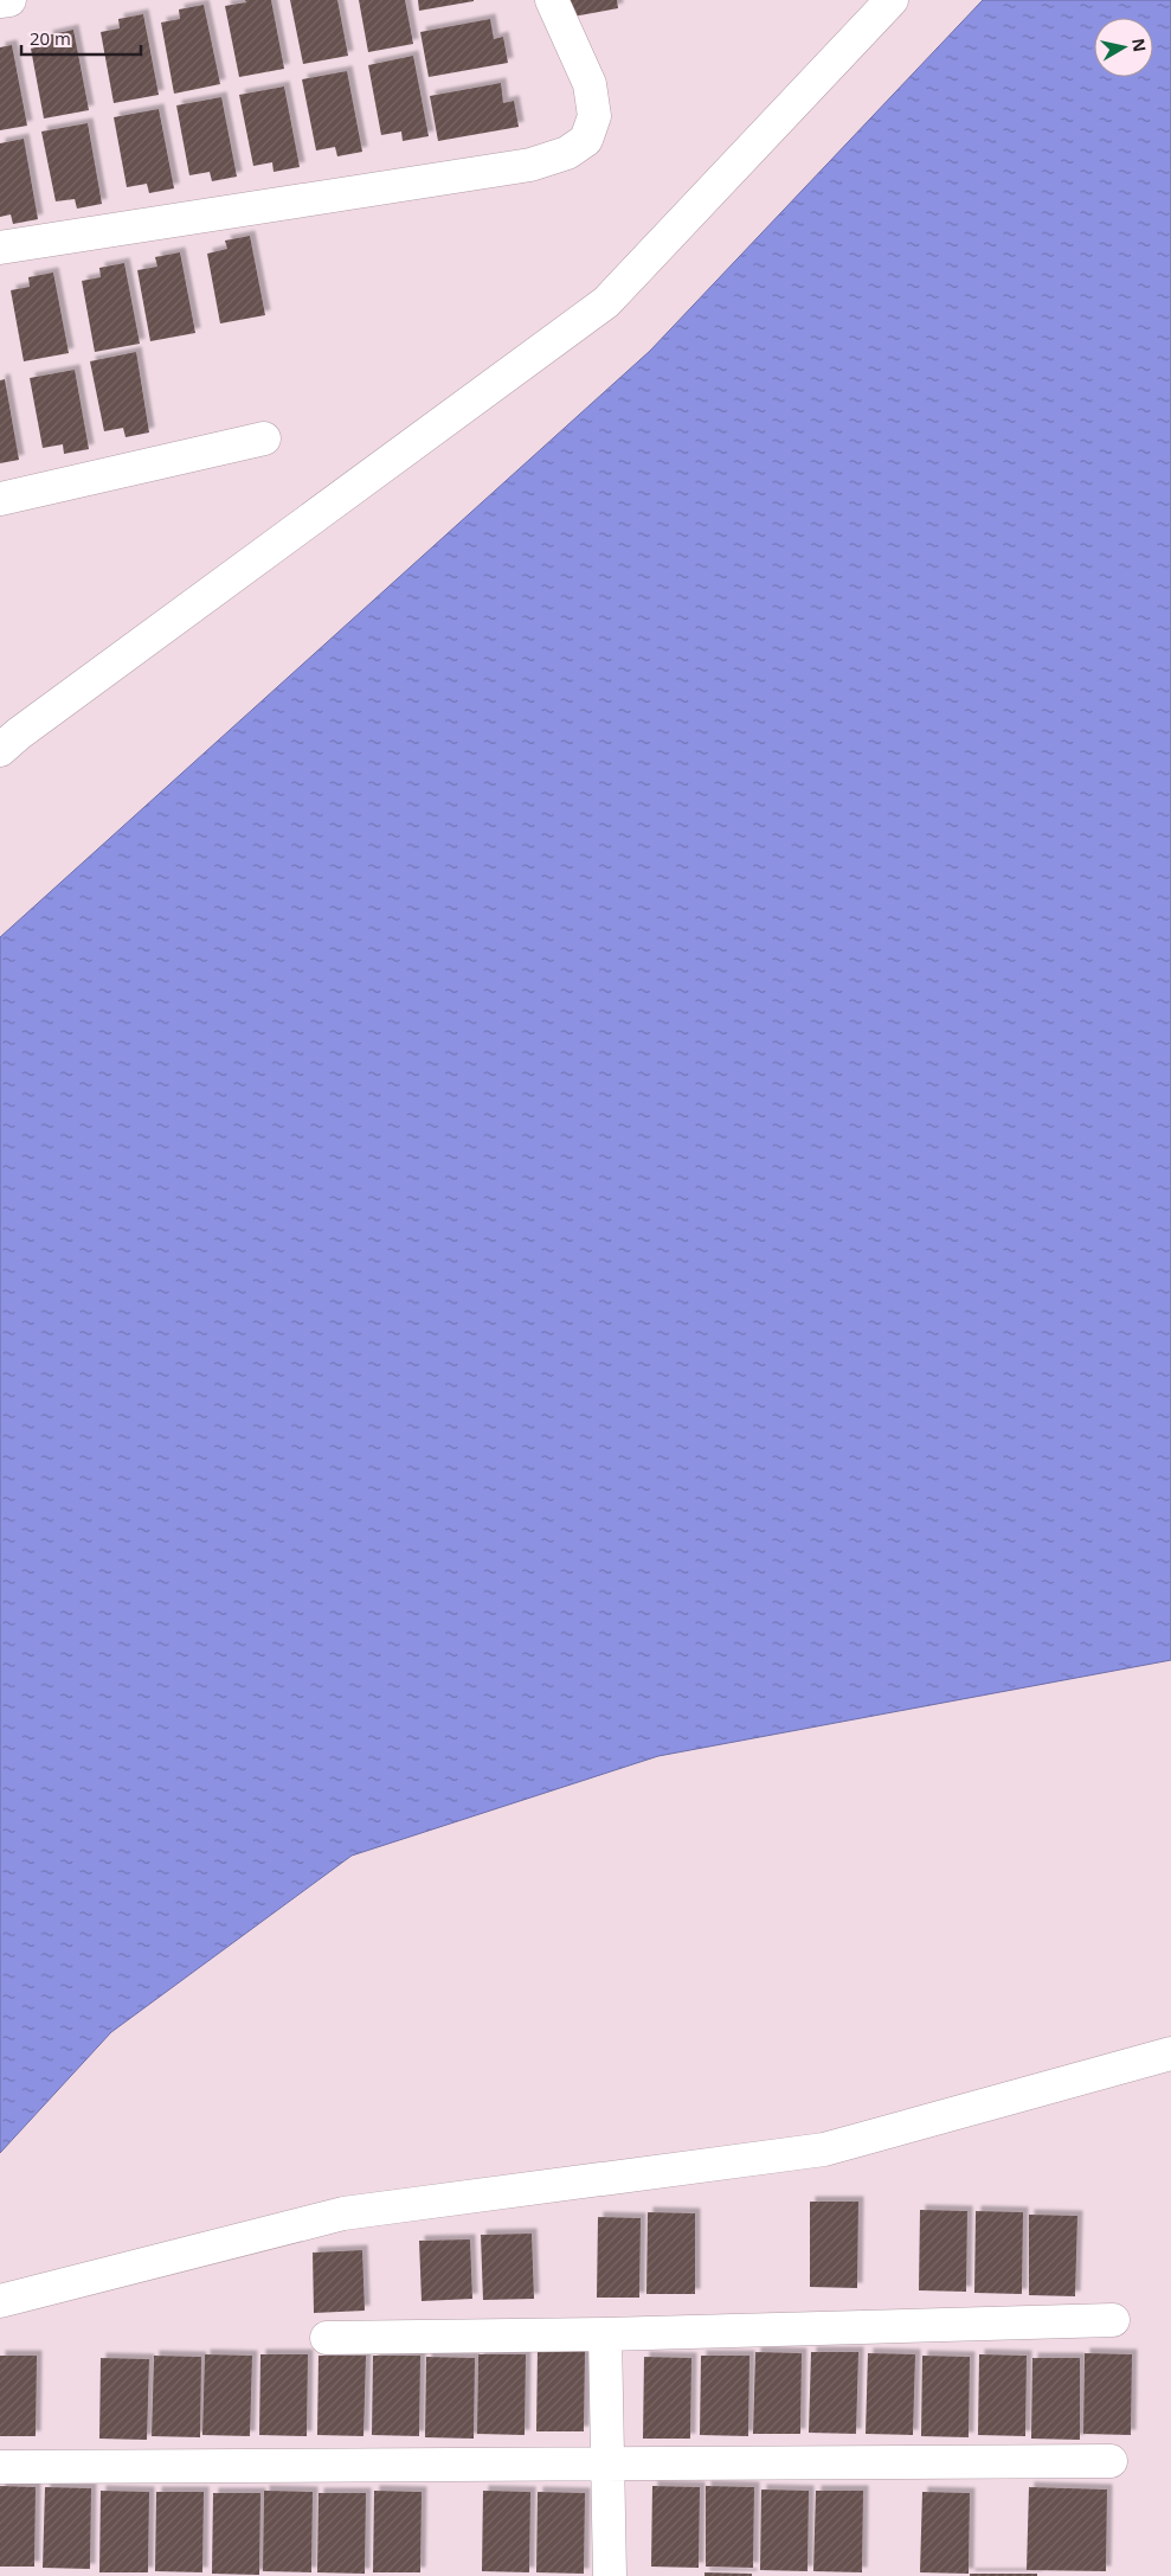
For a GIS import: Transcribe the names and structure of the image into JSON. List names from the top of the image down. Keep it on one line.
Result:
{"scale_bar":"20 m","north":"right"}
